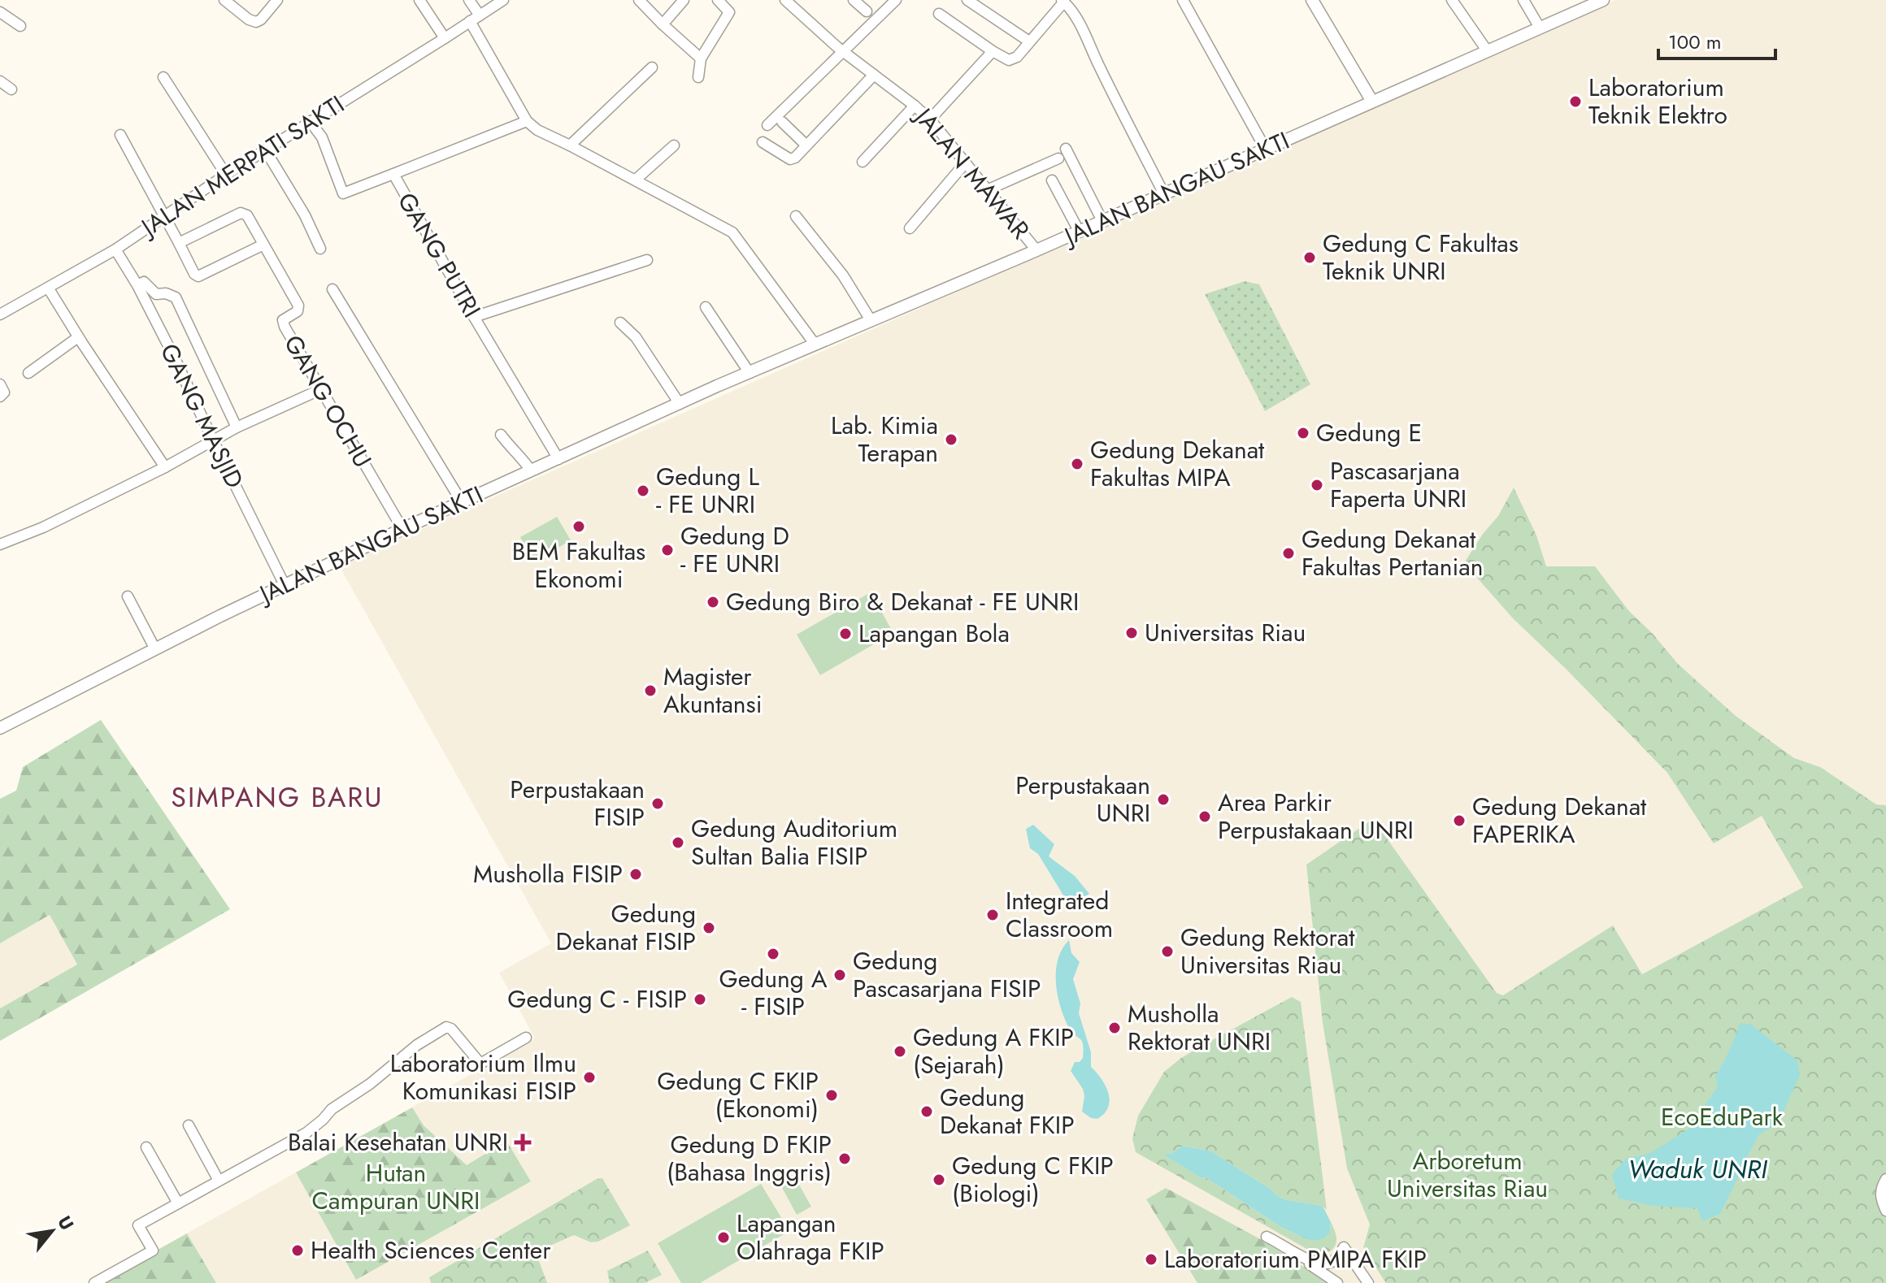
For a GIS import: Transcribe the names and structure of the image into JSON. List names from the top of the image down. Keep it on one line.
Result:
{"streets":{"street":["JALAN MERPATI SAKTI","JALAN MAWAR","JALAN BANGAU SAKTI","GANG PUTRI","GANG OCHU","GANG MASJID"]},"crossings":[["JALAN MERPATI SAKTI","GANG MASJID"],["JALAN MAWAR","JALAN BANGAU SAKTI"],["JALAN BANGAU SAKTI","GANG PUTRI"],["JALAN BANGAU SAKTI","GANG OCHU"],["JALAN BANGAU SAKTI","GANG MASJID"]],"districts":["SIMPANG BARU"],"water":["Waduk UNRI"],"parks":["EcoEduPark","Arboretum Universitas Riau","Hutan Campuran UNRI"],"places":{"other":["Laboratorium Teknik Elektro","Gedung C Fakultas Teknik UNRI","Gedung E","Lab. Kimia Terapan","Gedung Dekanat Fakultas MIPA","Pascasarjana Faperta UNRI","Gedung L - FE UNRI","BEM Fakultas Ekonomi","Gedung D - FE UNRI","Gedung Dekanat Fakultas Pertanian","Gedung Biro & Dekanat - FE UNRI","Universitas Riau","Lapangan Bola","Magister Akuntansi","Perpustakaan UNRI","Perpustakaan FISIP","Area Parkir Perpustakaan UNRI","Gedung Dekanat FAPERIKA","Gedung Auditorium Sultan Balia FISIP","Musholla FISIP","Integrated Classroom","Gedung Dekanat FISIP","Gedung Rektorat Universitas Riau","Gedung A - FISIP","Gedung Pascasarjana FISIP","Gedung C - FISIP","Musholla Rektorat UNRI","Gedung A FKIP (Sejarah)","Laboratorium Ilmu Komunikasi FISIP","Gedung C FKIP (Ekonomi)","Gedung Dekanat FKIP","Gedung D FKIP (Bahasa Inggris)","Gedung C FKIP (Biologi)","Lapangan Olahraga FKIP","Health Sciences Center","Laboratorium PMIPA FKIP"],"health":["Balai Kesehatan UNRI"]},"scale_bar":"100 m","north":"top right"}
